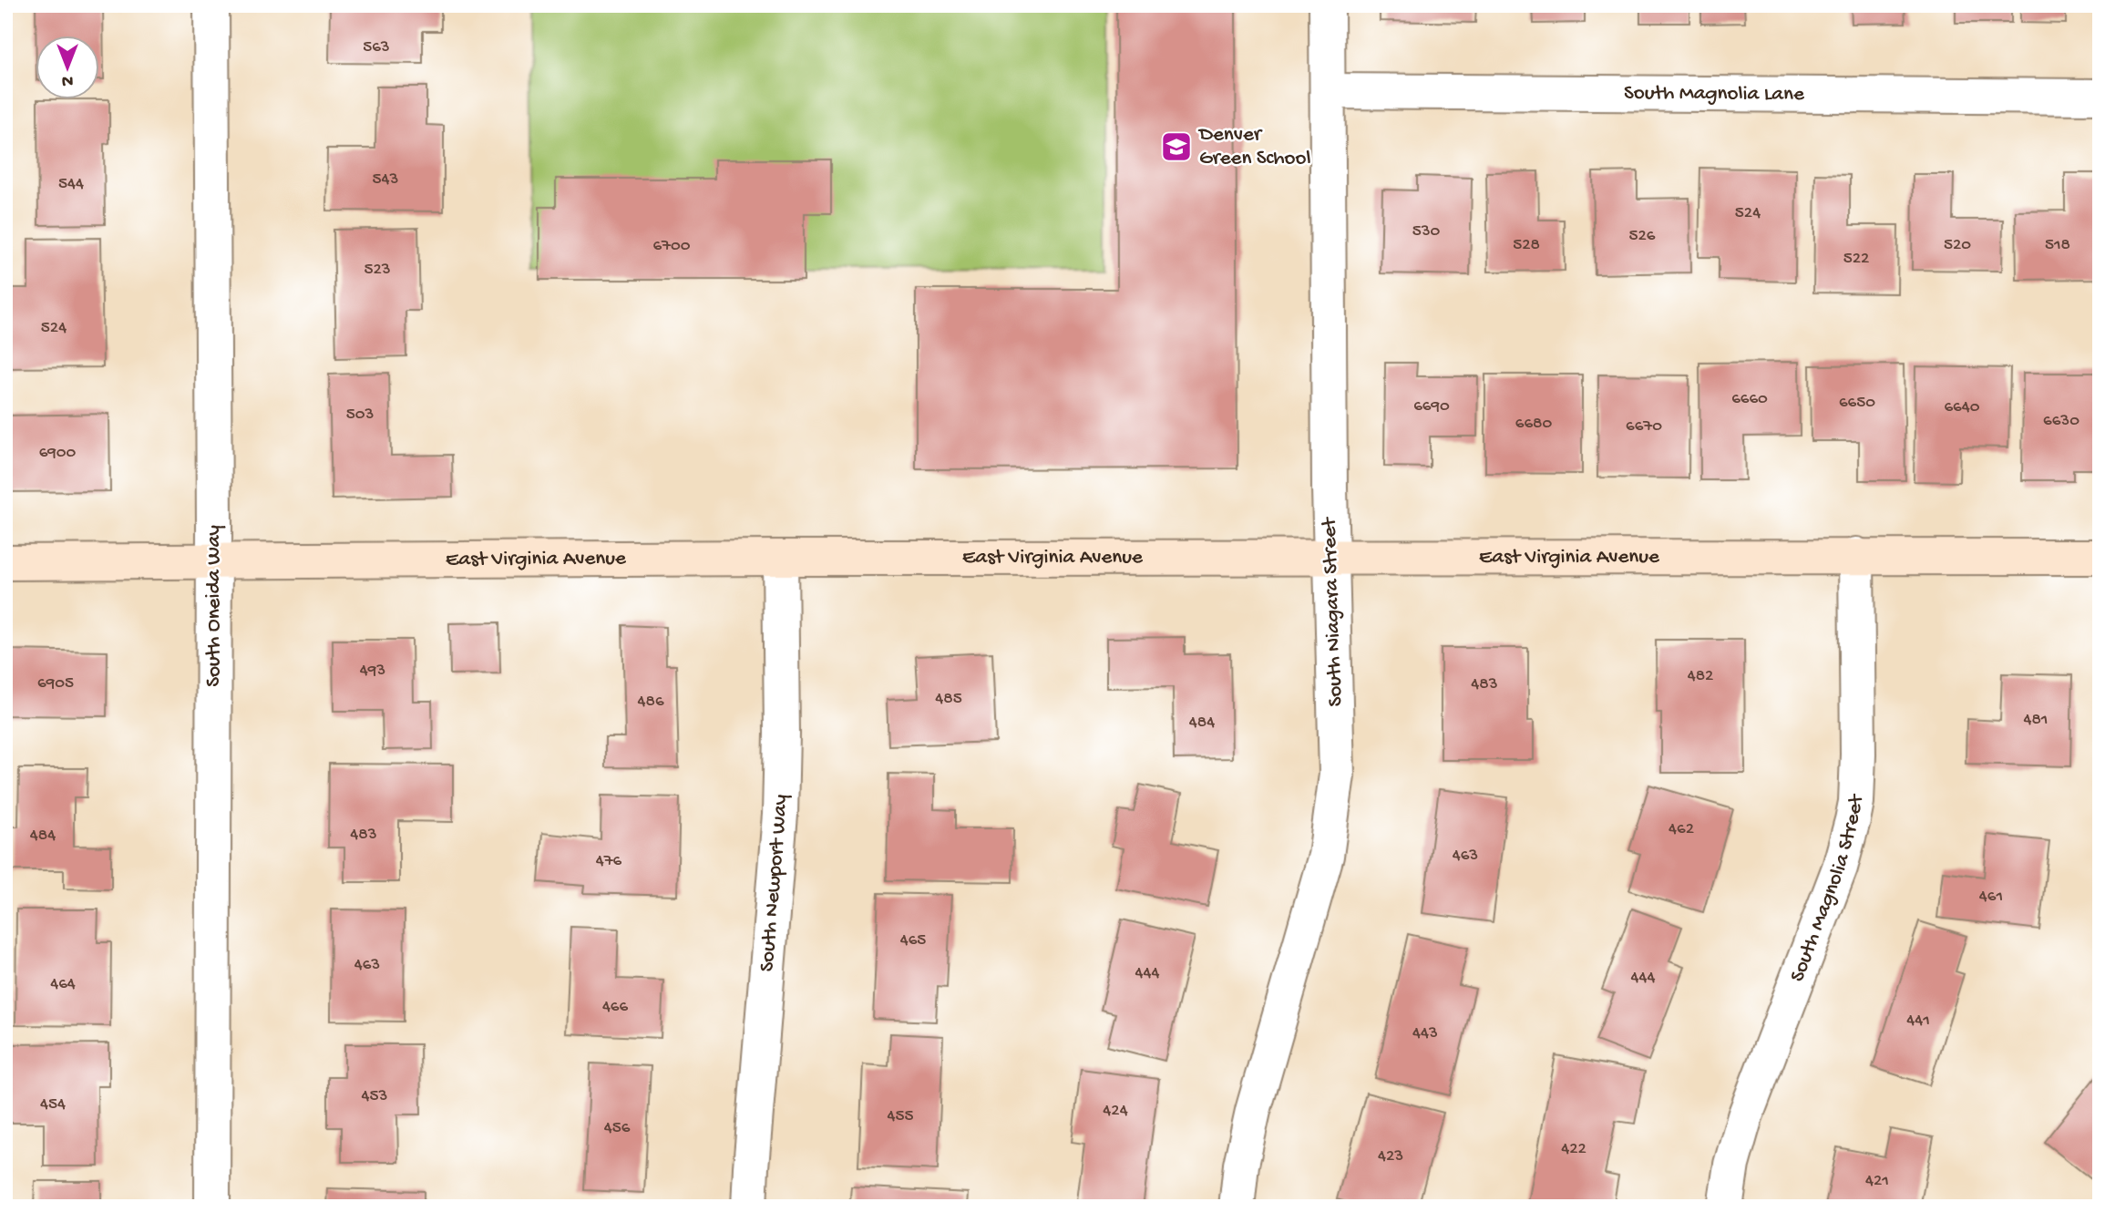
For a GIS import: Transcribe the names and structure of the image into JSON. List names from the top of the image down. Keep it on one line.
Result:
{"streets":{"street":["South Magnolia Lane","East Virginia Avenue","South Oneida Way","South Niagara Street","South Newport Way","South Magnolia Street"]},"crossings":[["South Magnolia Lane","South Niagara Street"],["East Virginia Avenue","South Oneida Way"],["East Virginia Avenue","South Niagara Street"],["East Virginia Avenue","South Newport Way"],["East Virginia Avenue","South Magnolia Street"]],"places":{"school or university":["Denver Green School"]},"house_numbers":["563","543","544","524","530","526","528","520","518","6700","522","523","524","6660","6650","6690","6640","503","6630","6680","6670","6900","493","482","6905","483","485","486","481","484","462","483","484","463","476","461","465","463","444","444","464","466","441","443","453","454","424","455","456","422","423","421"],"north":"bottom"}
